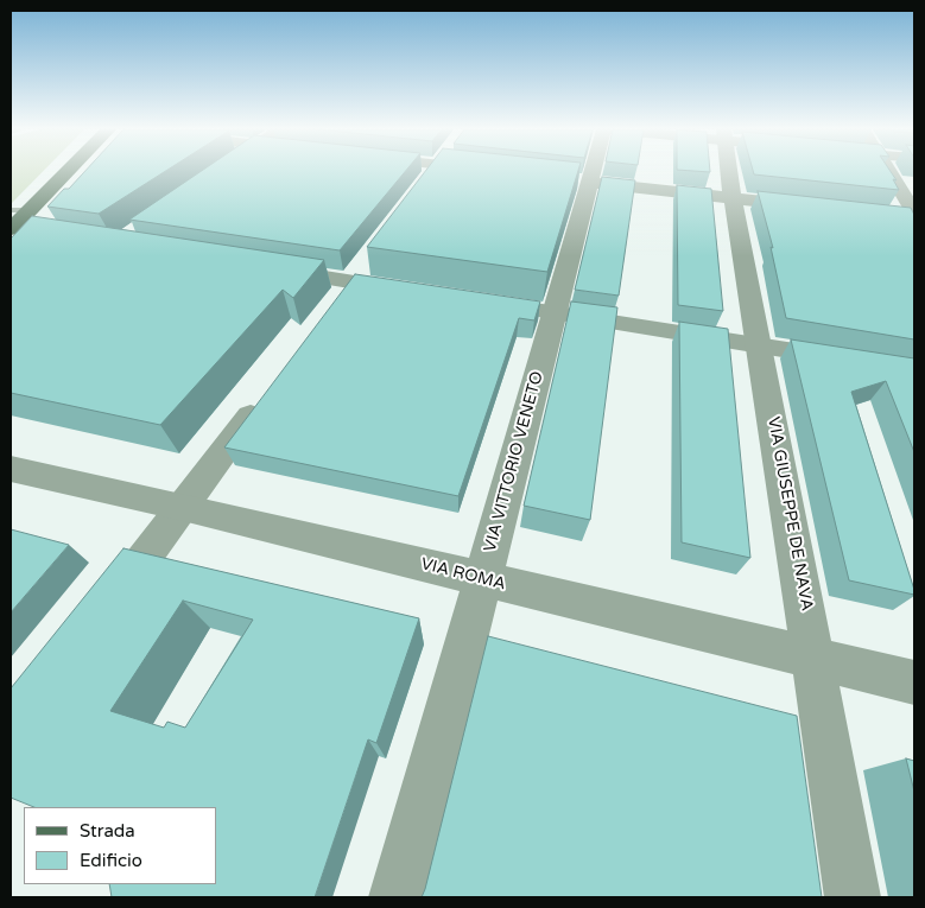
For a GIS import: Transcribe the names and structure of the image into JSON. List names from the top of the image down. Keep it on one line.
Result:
{"streets":{"street":["VIA VITTORIO VENETO","VIA GIUSEPPE DE NAVA","VIA ROMA"]},"crossings":[["VIA VITTORIO VENETO","VIA ROMA"],["VIA GIUSEPPE DE NAVA","VIA ROMA"]],"legend":["Strada","Edificio"]}
